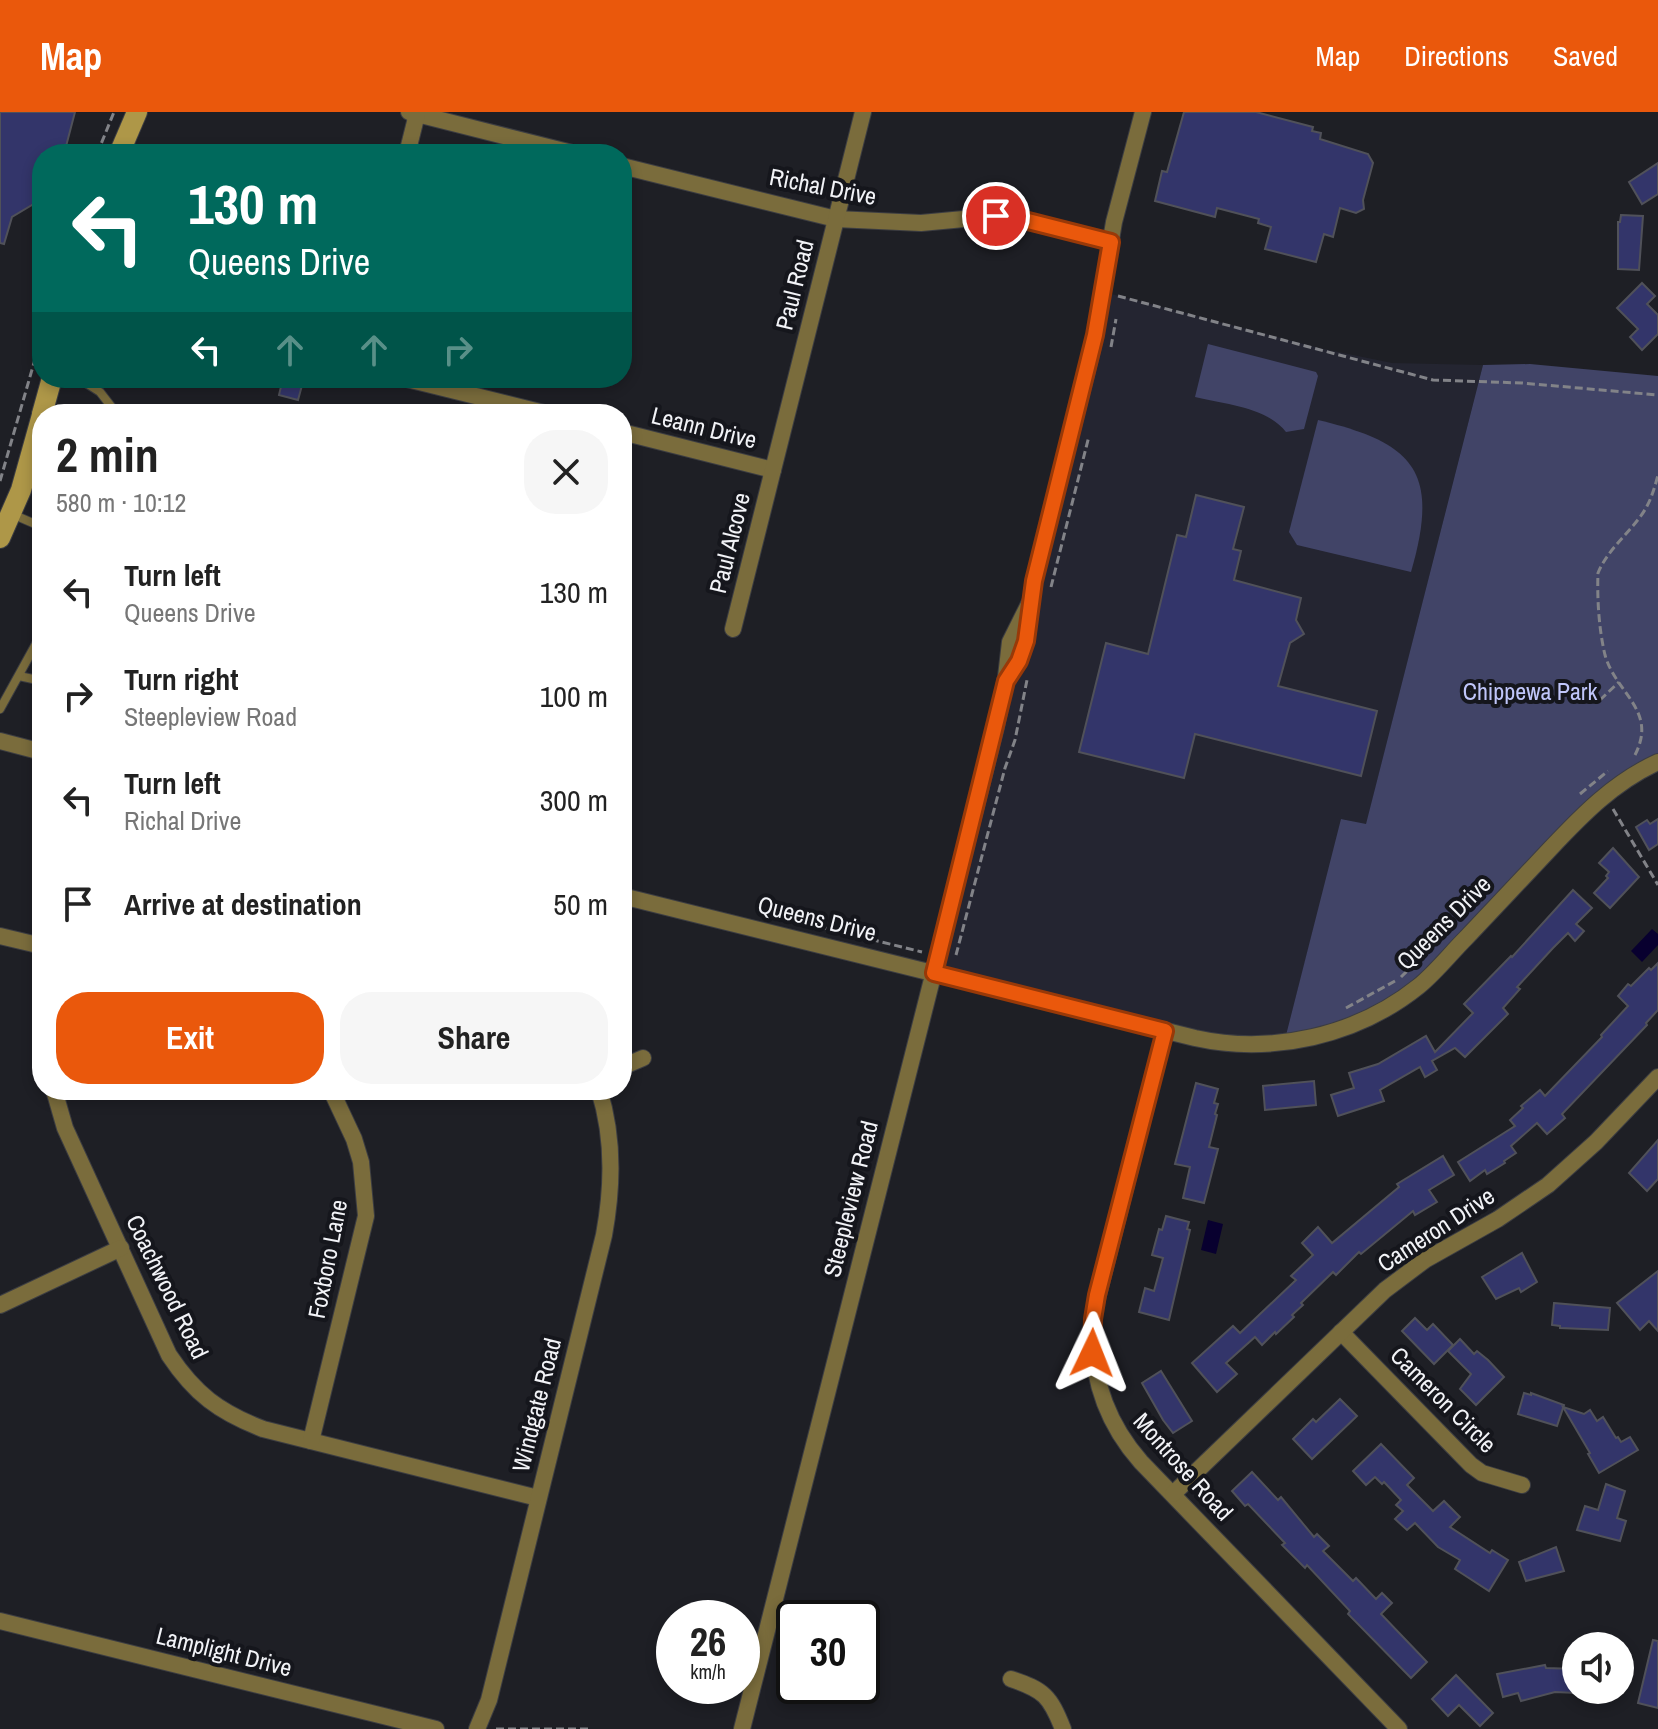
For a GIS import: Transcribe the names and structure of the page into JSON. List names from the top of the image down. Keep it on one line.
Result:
{"streets":{"street":["Richal Drive","Paul Road","Leann Drive","Paul Alcove","Queens Drive","Steepleview Road","Cameron Drive","Foxboro Lane","Coachwood Road","Cameron Circle","Windgate Road","Montrose Road","Lamplight Drive"]},"crossings":[["Richal Drive","Paul Road"],["Richal Drive","Steepleview Road"],["Paul Road","Leann Drive"],["Paul Road","Paul Alcove"],["Leann Drive","Paul Alcove"],["Queens Drive","Steepleview Road"],["Queens Drive","Montrose Road"],["Cameron Drive","Cameron Circle"],["Cameron Drive","Montrose Road"],["Foxboro Lane","Coachwood Road"],["Coachwood Road","Windgate Road"]],"parks":["Chippewa Park"],"page":{"header":"Map","nav":["Map","Directions","Saved"],"turn":["130 m","Queens Drive"],"heading":["2 min","580 m · 10:12"],"list":[{"name":"Turn left","note":"Queens Drive","value":"130 m"},{"name":"Turn right","note":"Steepleview Road","value":"100 m"},{"name":"Turn left","note":"Richal Drive","value":"300 m"},{"name":"Arrive at destination","value":"50 m"}],"buttons":["Exit","Share"],"speed":"26 km/h","limit":"30"}}
